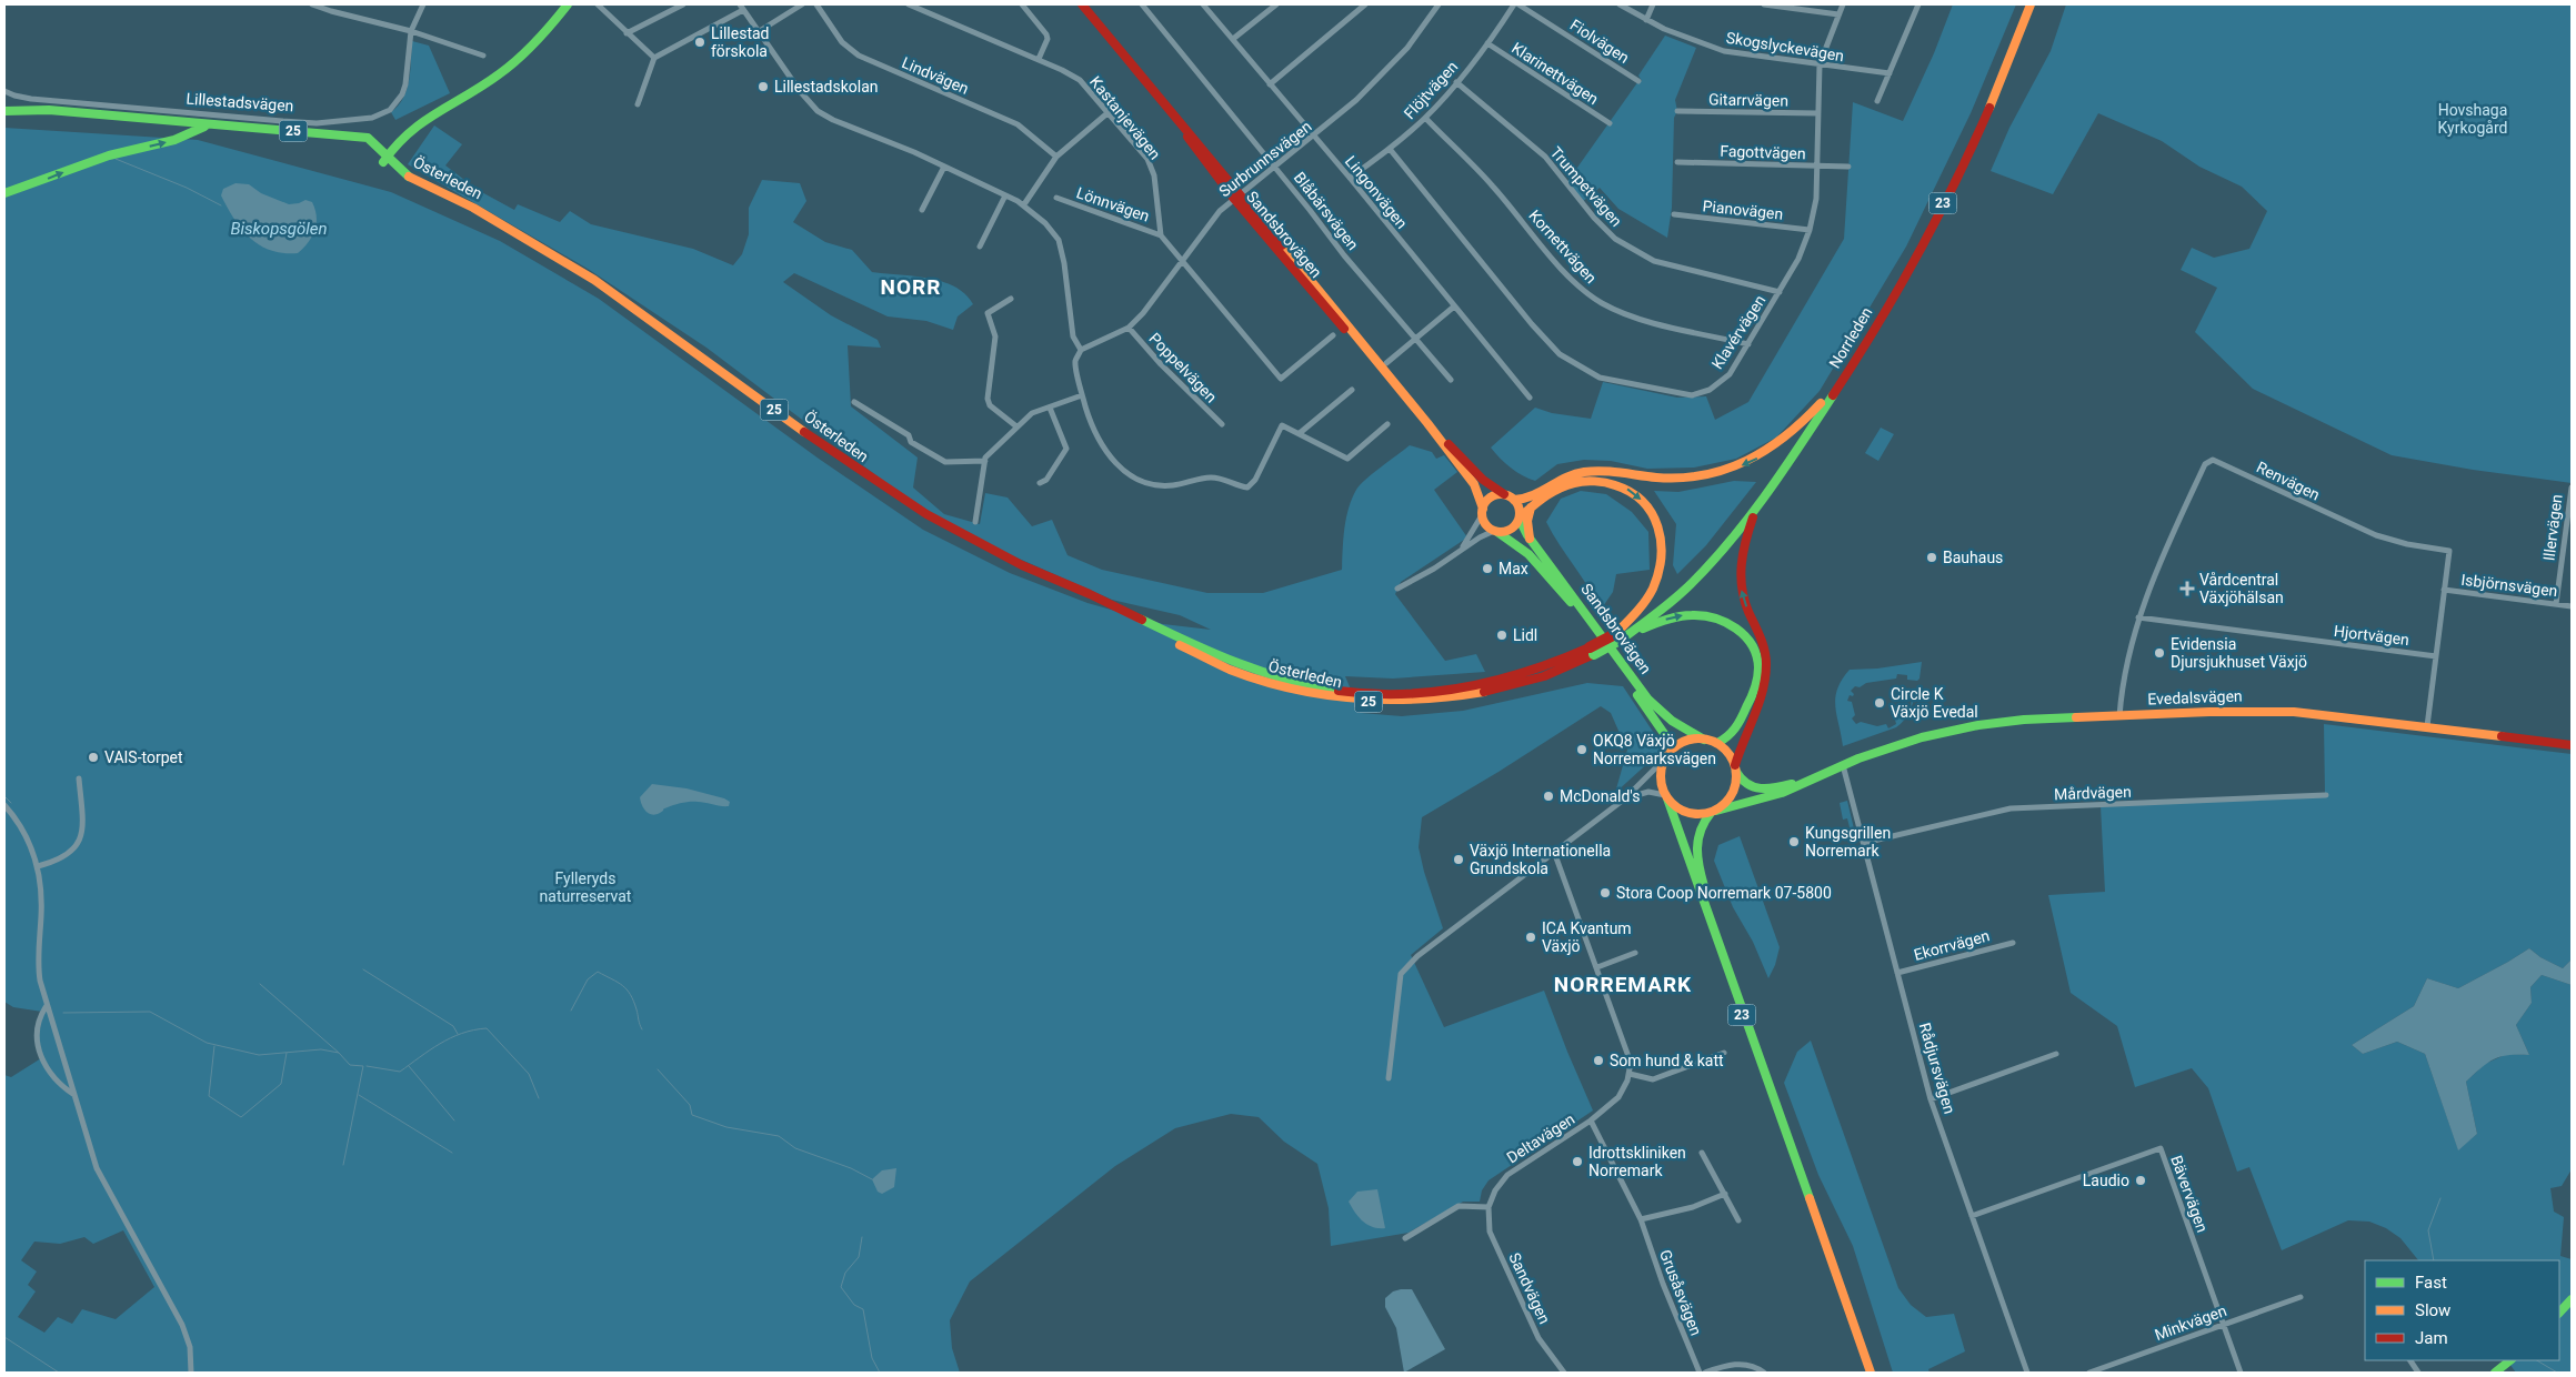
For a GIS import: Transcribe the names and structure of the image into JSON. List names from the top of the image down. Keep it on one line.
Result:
{"streets":{"main road":["25","Österleden","23","Sandsbrovägen","Norrleden","Evedalsvägen"],"street":["Fiolvägen","Skogslyckevägen","Klarinettvägen","Lindvägen","Flöjtvägen","Gitarrvägen","Lillestadsvägen","Kastanjevägen","Fagottvägen","Surbrunnsvägen","Trumpetvägen","Lingonvägen","Lönnvägen","Pianovägen","Blåbärsvägen","Kornettvägen","Klavérvägen","Poppelvägen","Renvägen","Illervägen","Isbjörnsvägen","Hjortvägen","Mårdvägen","Ekorrvägen","Rådjursvägen","Deltavägen","Bävervägen","Sandvägen","Grusåsvägen","Minkvägen"]},"crossings":[["Fiolvägen","Flöjtvägen"],["Skogslyckevägen","Klavérvägen"],["Klarinettvägen","Flöjtvägen"],["Flöjtvägen","Trumpetvägen"],["Flöjtvägen","Lingonvägen"],["Flöjtvägen","Kornettvägen"],["Flöjtvägen","Klavérvägen"],["Gitarrvägen","Klavérvägen"],["Kastanjevägen","Lönnvägen"],["Fagottvägen","Klavérvägen"],["Surbrunnsvägen","Lingonvägen"],["Surbrunnsvägen","Blåbärsvägen"],["Surbrunnsvägen","Sandsbrovägen"],["Surbrunnsvägen","Poppelvägen"],["Österleden","Norrleden"],["Trumpetvägen","Klavérvägen"],["23","Sandsbrovägen"],["23","Norrleden"],["23","Evedalsvägen"],["Pianovägen","Klavérvägen"],["Sandsbrovägen","Evedalsvägen"],["Kornettvägen","Klavérvägen"],["Renvägen","Isbjörnsvägen"],["Renvägen","Hjortvägen"],["Renvägen","Evedalsvägen"],["Illervägen","Isbjörnsvägen"],["Evedalsvägen","Rådjursvägen"],["Mårdvägen","Rådjursvägen"],["Ekorrvägen","Rådjursvägen"],["Rådjursvägen","Bävervägen"],["Deltavägen","Sandvägen"],["Deltavägen","Grusåsvägen"],["Bävervägen","Minkvägen"]],"districts":["NORR","NORREMARK"],"water":["Biskopsgölen"],"parks":["Hovshaga Kyrkogård","Fylleryds naturreservat"],"places":{"other":["Lillestad förskola","Lillestadskolan","Bauhaus","Max","Lidl","Evidensia Djursjukhuset Växjö","Circle K Växjö Evedal","OKQ8 Växjö Norremarksvägen","VAIS-torpet","McDonald's","Kungsgrillen Norremark","Växjö Internationella Grundskola","Stora Coop Norremark 07-5800","ICA Kvantum Växjö","Som hund & katt","Idrottskliniken Norremark","Laudio"],"health":["Vårdcentral Växjöhälsan"]},"legend":["Fast","Slow","Jam"]}
